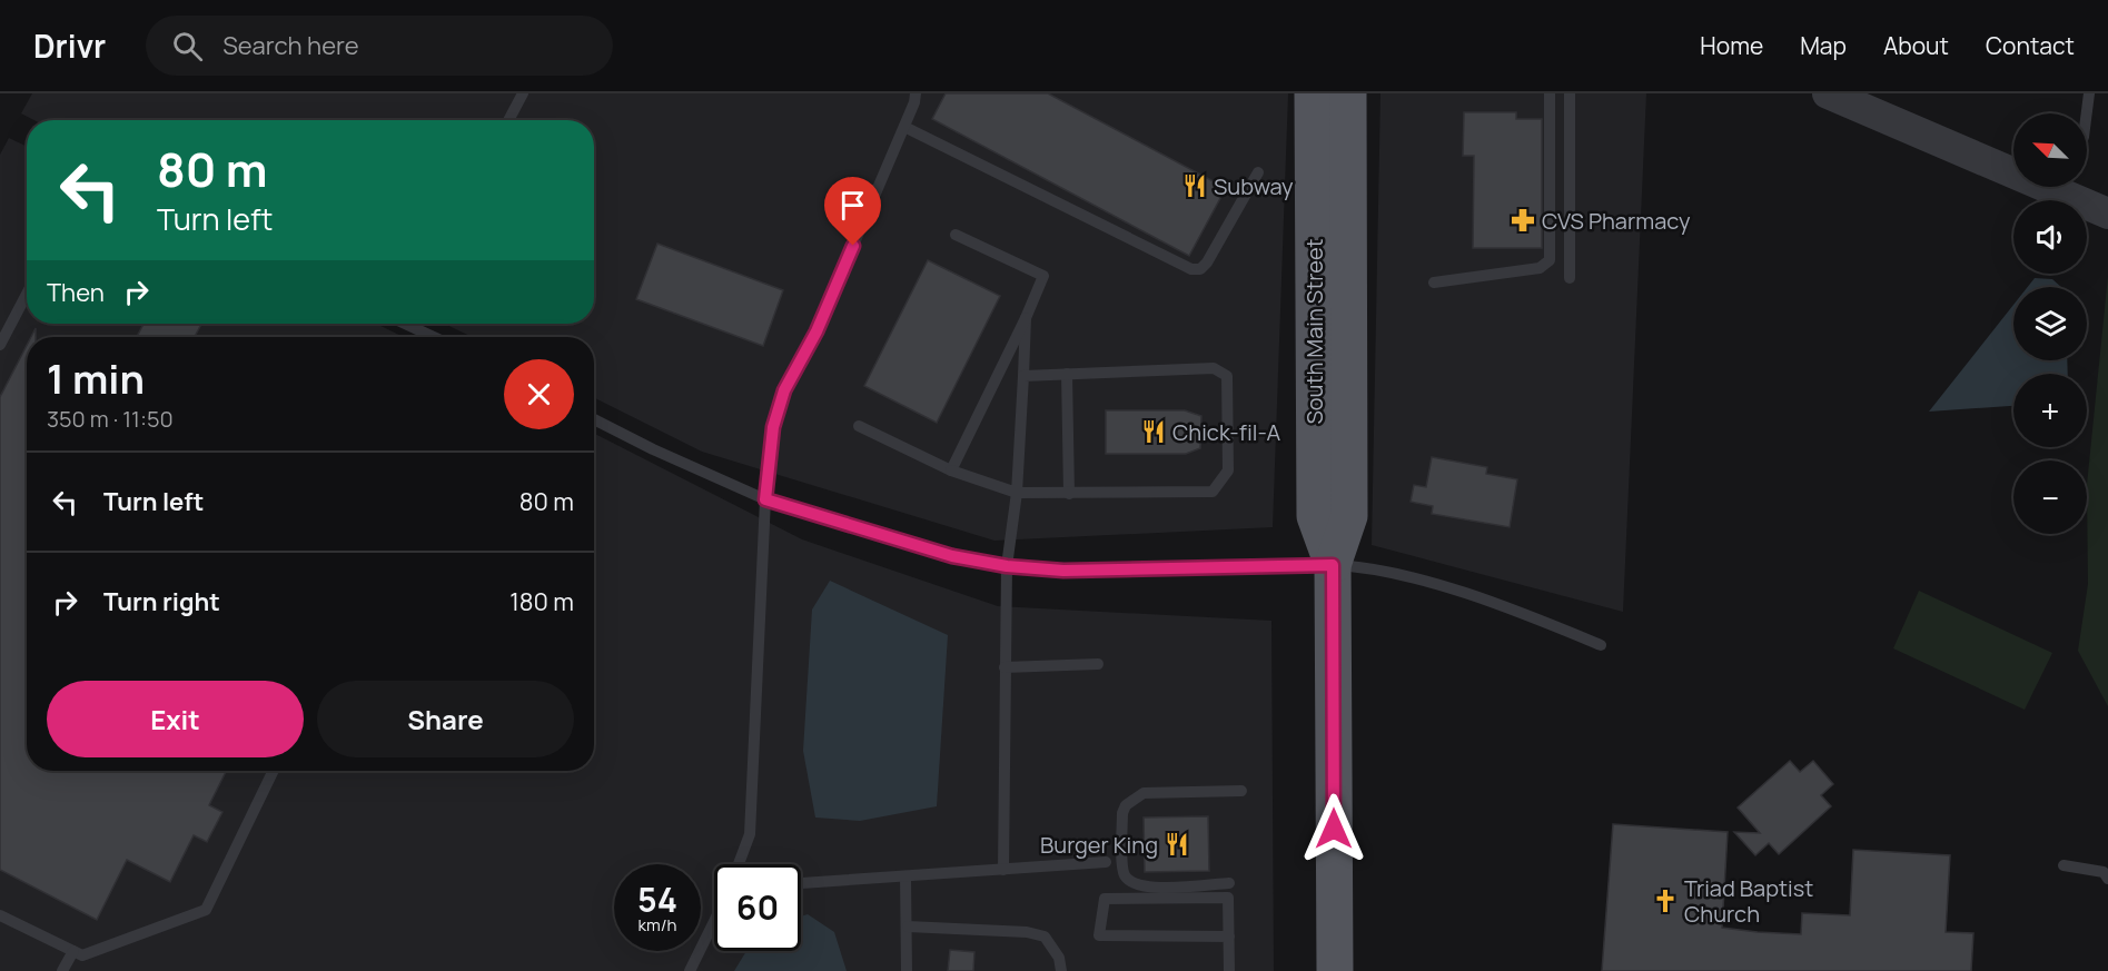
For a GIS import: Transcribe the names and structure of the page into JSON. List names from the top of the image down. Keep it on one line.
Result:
{"streets":{"main road":["South Main Street"]},"places":{"restaurant":["Subway","Chick-fil-A","Burger King"],"pharmacy":["CVS Pharmacy"],"church":["Triad Baptist Church"]},"north":"top left","page":{"header":"Drivr","search":"Search here","nav":["Home","Map","About","Contact"],"map_buttons":["+","−"],"turn":["80 m","Turn left"],"then":"Then","heading":["1 min","350 m · 11:50"],"list":[{"name":"Turn left","value":"80 m"},{"name":"Turn right","value":"180 m"}],"buttons":["Exit","Share"],"speed":"54 km/h","limit":"60"}}
